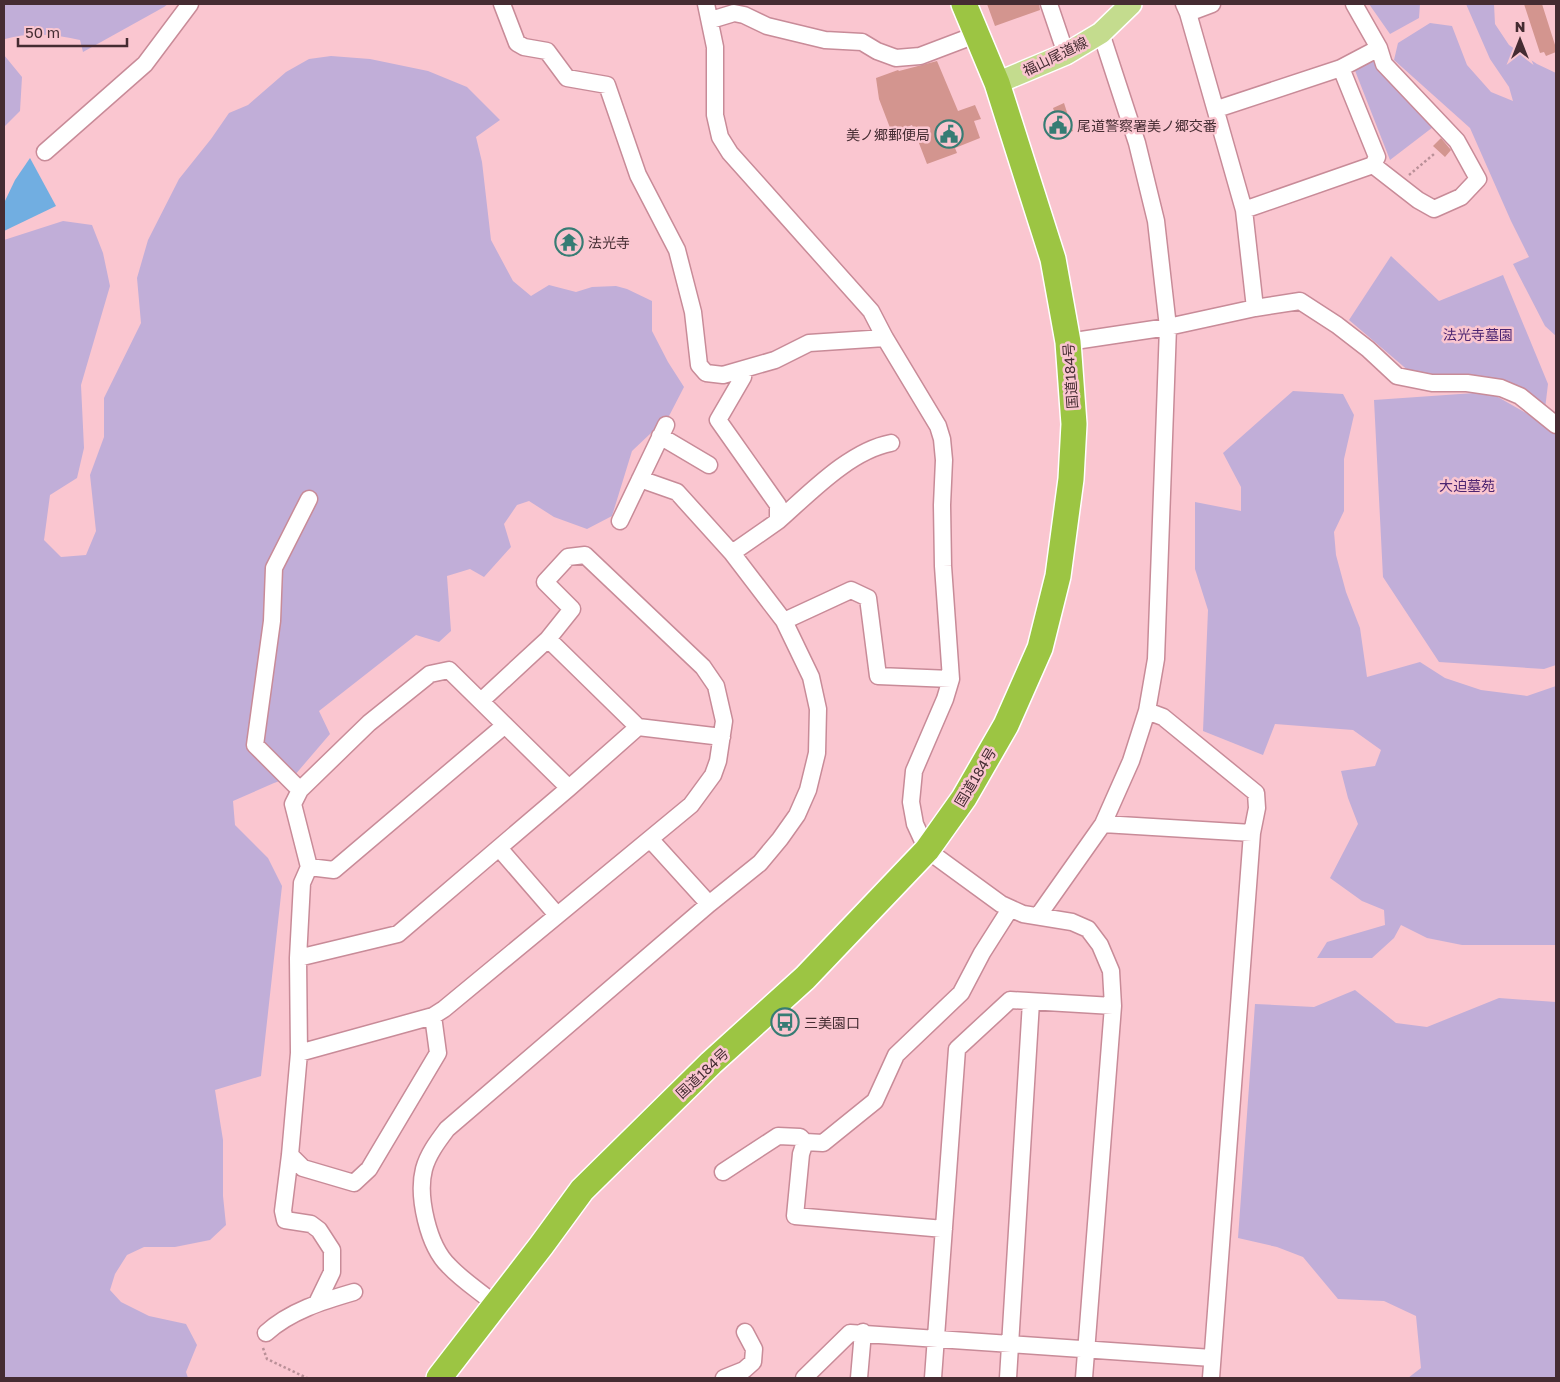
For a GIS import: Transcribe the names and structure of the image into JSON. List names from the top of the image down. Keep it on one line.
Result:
{"streets":{"highway":["国道184号"],"main road":["福山尾道線"]},"crossings":[["福山尾道線","国道184号"]],"parks":["法光寺墓園","大迫墓苑"],"places":{"public building":["尾道警察署美ノ郷交番","美ノ郷郵便局"],"temple":["法光寺"],"bus stop":["三美園口"]},"scale_bar":"50 m","north":"top"}
